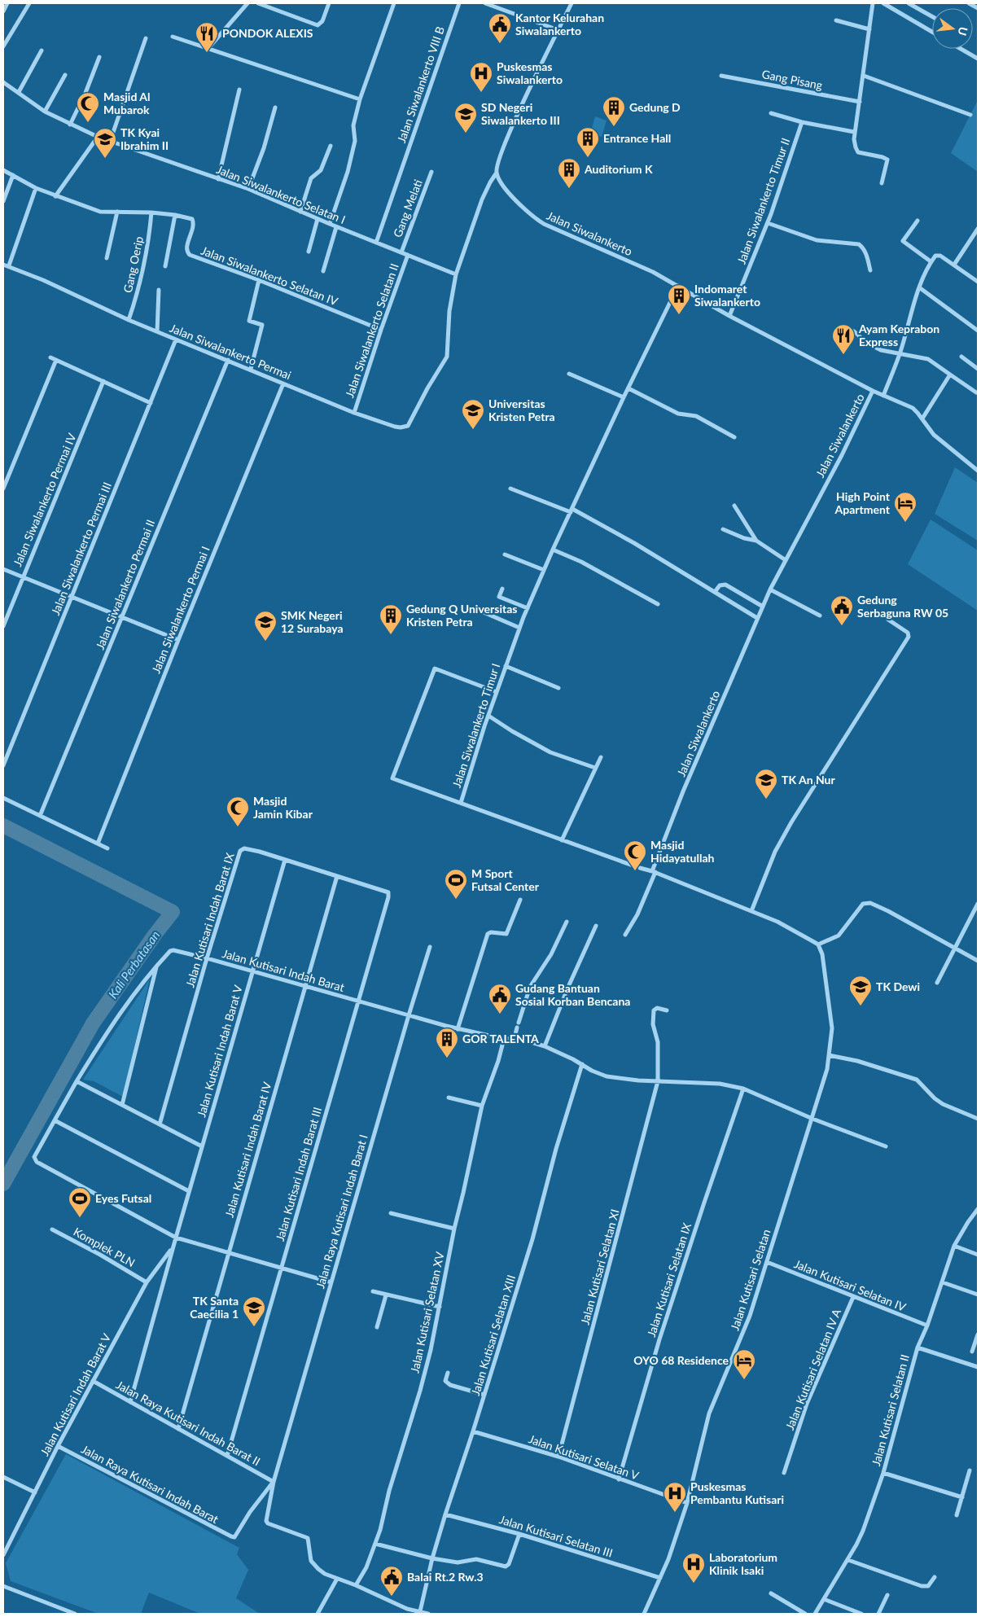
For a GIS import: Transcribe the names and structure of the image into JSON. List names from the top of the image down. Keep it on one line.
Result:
{"streets":{"street":["Gang Pisang","Jalan Siwalankerto VIII B","Jalan Siwalankerto Selatan I","Jalan Siwalankerto Timur II","Gang Melati","Jalan Siwalankerto","Gang Oerip","Jalan Siwalankerto Selatan IV","Jalan Siwalankerto Selatan II","Jalan Siwalankerto Permai","Jalan Siwalankerto Permai IV","Jalan Siwalankerto Permai III","Jalan Siwalankerto Permai II","Jalan Siwalankerto Permai I","Jalan Siwalankerto Timur I","Jalan Kutisari Indah Barat IX","Jalan Kutisari Indah Barat","Jalan Kutisari Indah Barat V","Jalan Kutisari Indah Barat IV","Jalan Kutisari Indah Barat III","Jalan Raya Kutisari Indah Barat I","Komplek PLN","Jalan Kutisari Selatan XI","Jalan Kutisari Selatan IX","Jalan Kutisari Selatan","Jalan Kutisari Selatan IV","Jalan Kutisari Selatan XV","Jalan Kutisari Selatan XIII","Jalan Kutisari Selatan IV A","Jalan Kutisari Selatan II","Jalan Raya Kutisari Indah Barat II","Jalan Kutisari Selatan V","Jalan Raya Kutisari Indah Barat","Jalan Kutisari Selatan III"]},"crossings":[["Jalan Siwalankerto VIII B","Jalan Siwalankerto Selatan I"],["Jalan Siwalankerto Selatan I","Gang Melati"],["Jalan Siwalankerto Selatan I","Jalan Siwalankerto Selatan II"],["Jalan Siwalankerto Selatan I","Jalan Siwalankerto Permai"],["Jalan Siwalankerto Timur II","Jalan Siwalankerto"],["Jalan Siwalankerto","Jalan Siwalankerto Timur I"],["Gang Oerip","Jalan Siwalankerto Selatan IV"],["Gang Oerip","Jalan Siwalankerto Permai"],["Jalan Siwalankerto Selatan IV","Jalan Siwalankerto Selatan II"],["Jalan Siwalankerto Selatan II","Jalan Siwalankerto Permai"],["Jalan Siwalankerto Permai","Jalan Siwalankerto Permai III"],["Jalan Siwalankerto Permai","Jalan Siwalankerto Permai II"],["Jalan Siwalankerto Permai","Jalan Siwalankerto Permai I"],["Jalan Kutisari Indah Barat IX","Jalan Kutisari Indah Barat"],["Jalan Kutisari Indah Barat IX","Jalan Kutisari Indah Barat V"],["Jalan Kutisari Indah Barat IX","Jalan Kutisari Indah Barat IV"],["Jalan Kutisari Indah Barat IX","Jalan Kutisari Indah Barat III"],["Jalan Kutisari Indah Barat","Jalan Kutisari Indah Barat V"],["Jalan Kutisari Indah Barat","Jalan Kutisari Indah Barat IV"],["Jalan Kutisari Indah Barat","Jalan Kutisari Indah Barat III"],["Jalan Kutisari Indah Barat V","Komplek PLN"],["Jalan Kutisari Indah Barat V","Jalan Raya Kutisari Indah Barat II"],["Jalan Kutisari Indah Barat V","Jalan Raya Kutisari Indah Barat"],["Jalan Kutisari Indah Barat IV","Jalan Raya Kutisari Indah Barat II"],["Jalan Kutisari Indah Barat III","Jalan Raya Kutisari Indah Barat II"],["Jalan Raya Kutisari Indah Barat I","Jalan Raya Kutisari Indah Barat II"],["Jalan Raya Kutisari Indah Barat I","Jalan Raya Kutisari Indah Barat"],["Jalan Kutisari Selatan XI","Jalan Kutisari Selatan V"],["Jalan Kutisari Selatan IX","Jalan Kutisari Selatan V"],["Jalan Kutisari Selatan","Jalan Kutisari Selatan IV"],["Jalan Kutisari Selatan","Jalan Kutisari Selatan V"],["Jalan Kutisari Selatan","Jalan Kutisari Selatan III"],["Jalan Kutisari Selatan IV","Jalan Kutisari Selatan IV A"],["Jalan Kutisari Selatan IV","Jalan Kutisari Selatan II"],["Jalan Kutisari Selatan XIII","Jalan Kutisari Selatan V"],["Jalan Kutisari Selatan XIII","Jalan Kutisari Selatan III"],["Jalan Raya Kutisari Indah Barat II","Jalan Raya Kutisari Indah Barat"]],"water":["Kali Perbatasan"],"places":{"public building":["Kantor Kelurahan Siwalankerto","Gedung Serbaguna RW 05","Gudang Bantuan Sosial Korban Bencana","Balai Rt.2 Rw.3"],"restaurant":["PONDOK ALEXIS","Ayam Keprabon Express"],"hospital":["Puskesmas Siwalankerto","Puskesmas Pembantu Kutisari","Laboratorium Klinik Isaki"],"mosque":["Masjid Al Mubarok","Masjid Jamin Kibar","Masjid Hidayatullah"],"building":["Gedung D","Entrance Hall","Auditorium K","Indomaret Siwalankerto","Gedung Q Universitas Kristen Petra","GOR TALENTA"],"school or university":["SD Negeri Siwalankerto III","TK Kyai Ibrahim II","Universitas Kristen Petra","SMK Negeri 12 Surabaya","TK An Nur","TK Dewi","TK Santa Caecilia 1"],"hotel":["High Point Apartment","OYO 68 Residence"],"sports":["M Sport Futsal Center","Eyes Futsal"]},"north":"right"}
